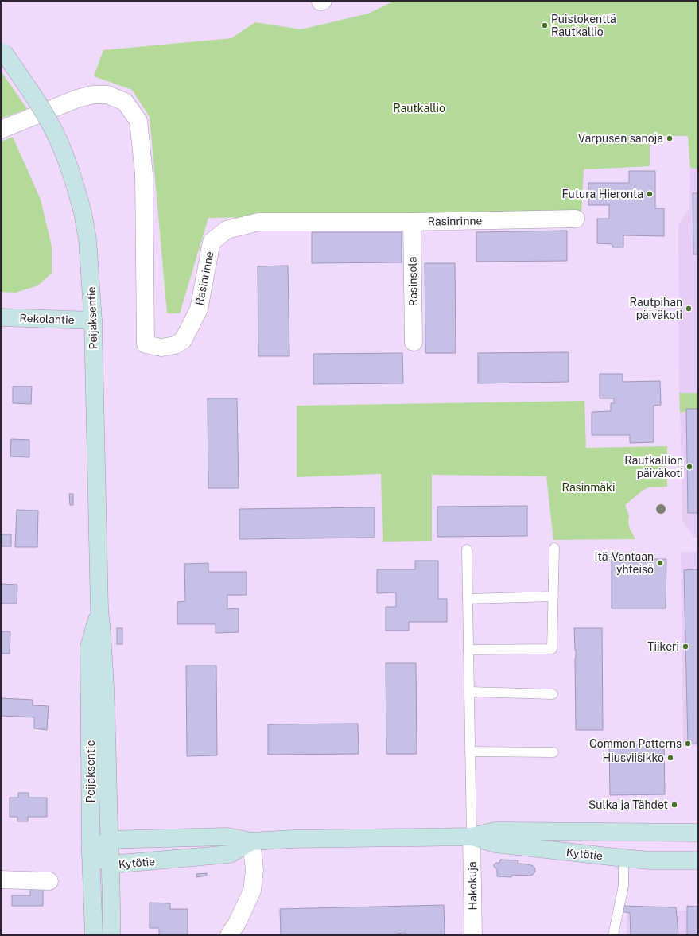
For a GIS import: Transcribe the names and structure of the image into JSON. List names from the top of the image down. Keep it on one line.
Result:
{"streets":{"main road":["Peijaksentie","Rekolantie","Kytötie"],"street":["Rasinrinne","Rasinsola","Hakokuja"]},"crossings":[["Rasinrinne","Rasinsola"],["Peijaksentie","Rekolantie"],["Peijaksentie","Kytötie"],["Kytötie","Hakokuja"]],"parks":["Rautkallio","Rasinmäki"],"places":["Puistokenttä Rautkallio","Varpusen sanoja","Futura Hieronta","Rautpihan päiväkoti","Rautkallion päiväkoti","Itä-Vantaan yhteisö","Tiikeri","Common Patterns","Hiusviisikko","Sulka ja Tähdet"]}
